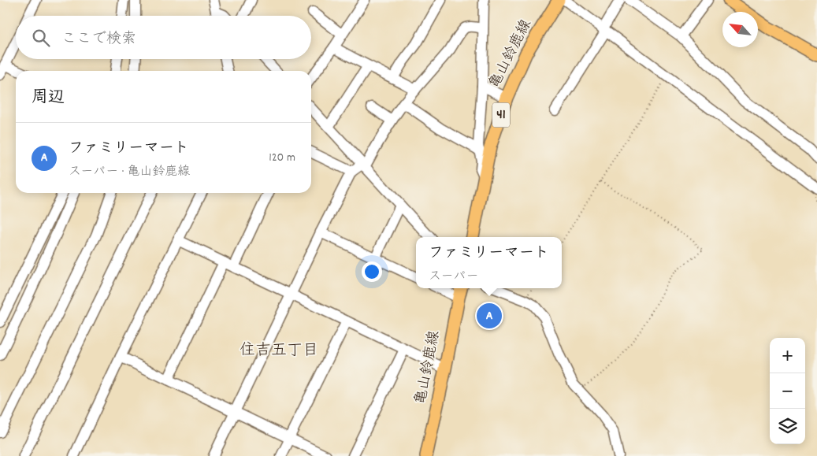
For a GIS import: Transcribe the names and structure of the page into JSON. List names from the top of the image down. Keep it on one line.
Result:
{"streets":{"main road":["亀山鈴鹿線","41"]},"districts":["住吉五丁目"],"north":"top left","page":{"search":"ここで検索","heading":"周辺","list":[{"mark":"A","name":"ファミリーマート","note":"スーパー · 亀山鈴鹿線","value":"120 m"}],"popup":["ファミリーマート","スーパー"],"pins":"A","map_buttons":["+","−"]}}
